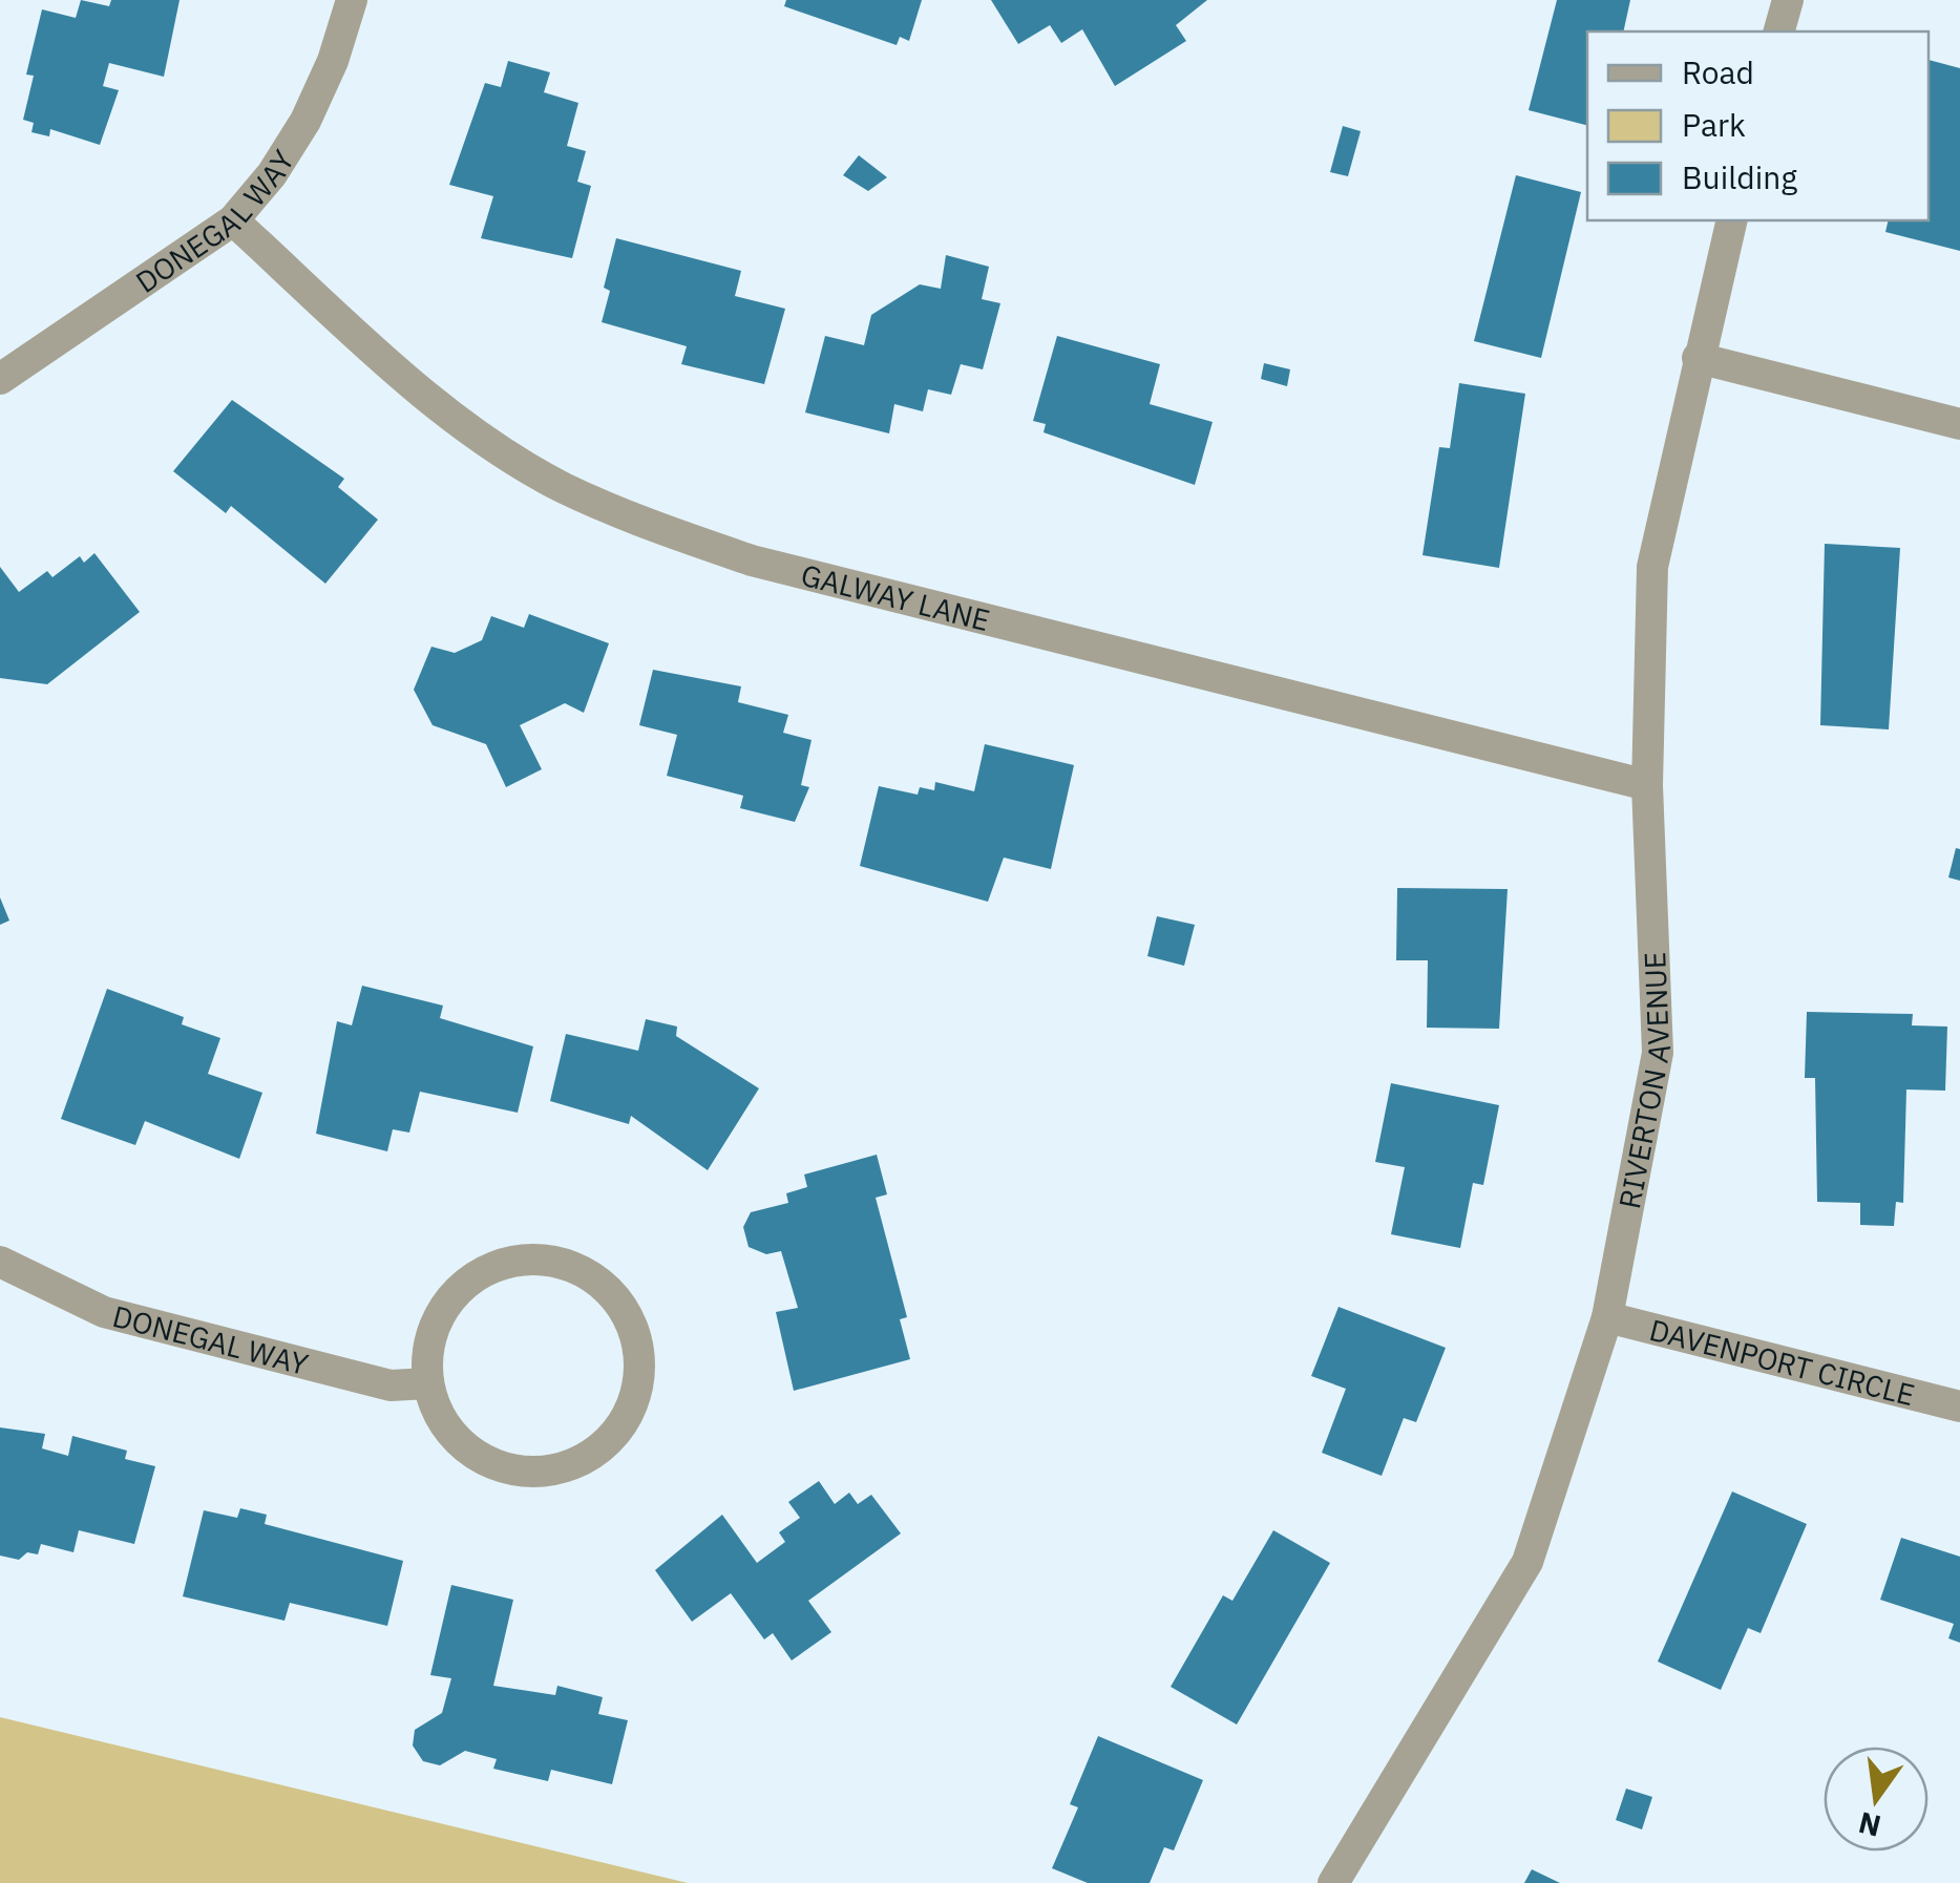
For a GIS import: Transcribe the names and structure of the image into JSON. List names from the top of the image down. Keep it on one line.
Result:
{"streets":{"street":["DONEGAL WAY","GALWAY LANE","RIVERTON AVENUE","DAVENPORT CIRCLE"]},"crossings":[["DONEGAL WAY","GALWAY LANE"],["GALWAY LANE","RIVERTON AVENUE"],["RIVERTON AVENUE","DAVENPORT CIRCLE"]],"legend":["Road","Park","Building"],"north":"bottom"}
